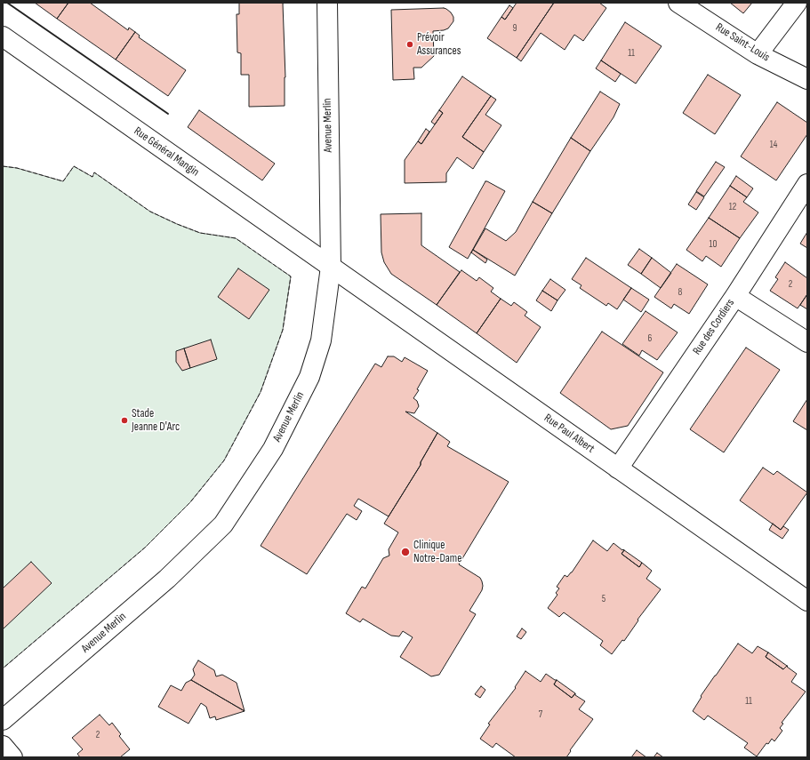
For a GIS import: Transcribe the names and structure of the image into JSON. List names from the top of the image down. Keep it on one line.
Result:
{"streets":{"street":["Rue Saint-Louis","Avenue Merlin","Rue Général Mangin","Rue des Cordiers","Rue Paul Albert"]},"crossings":[["Avenue Merlin","Rue Général Mangin"],["Avenue Merlin","Rue Paul Albert"],["Rue Général Mangin","Rue Paul Albert"],["Rue des Cordiers","Rue Paul Albert"]],"places":["Prévoir Assurances","Stade Jeanne D'Arc","Clinique Notre-Dame"],"house_numbers":["9","11","14","12","10","2","8","6","5","11","7","2"]}
